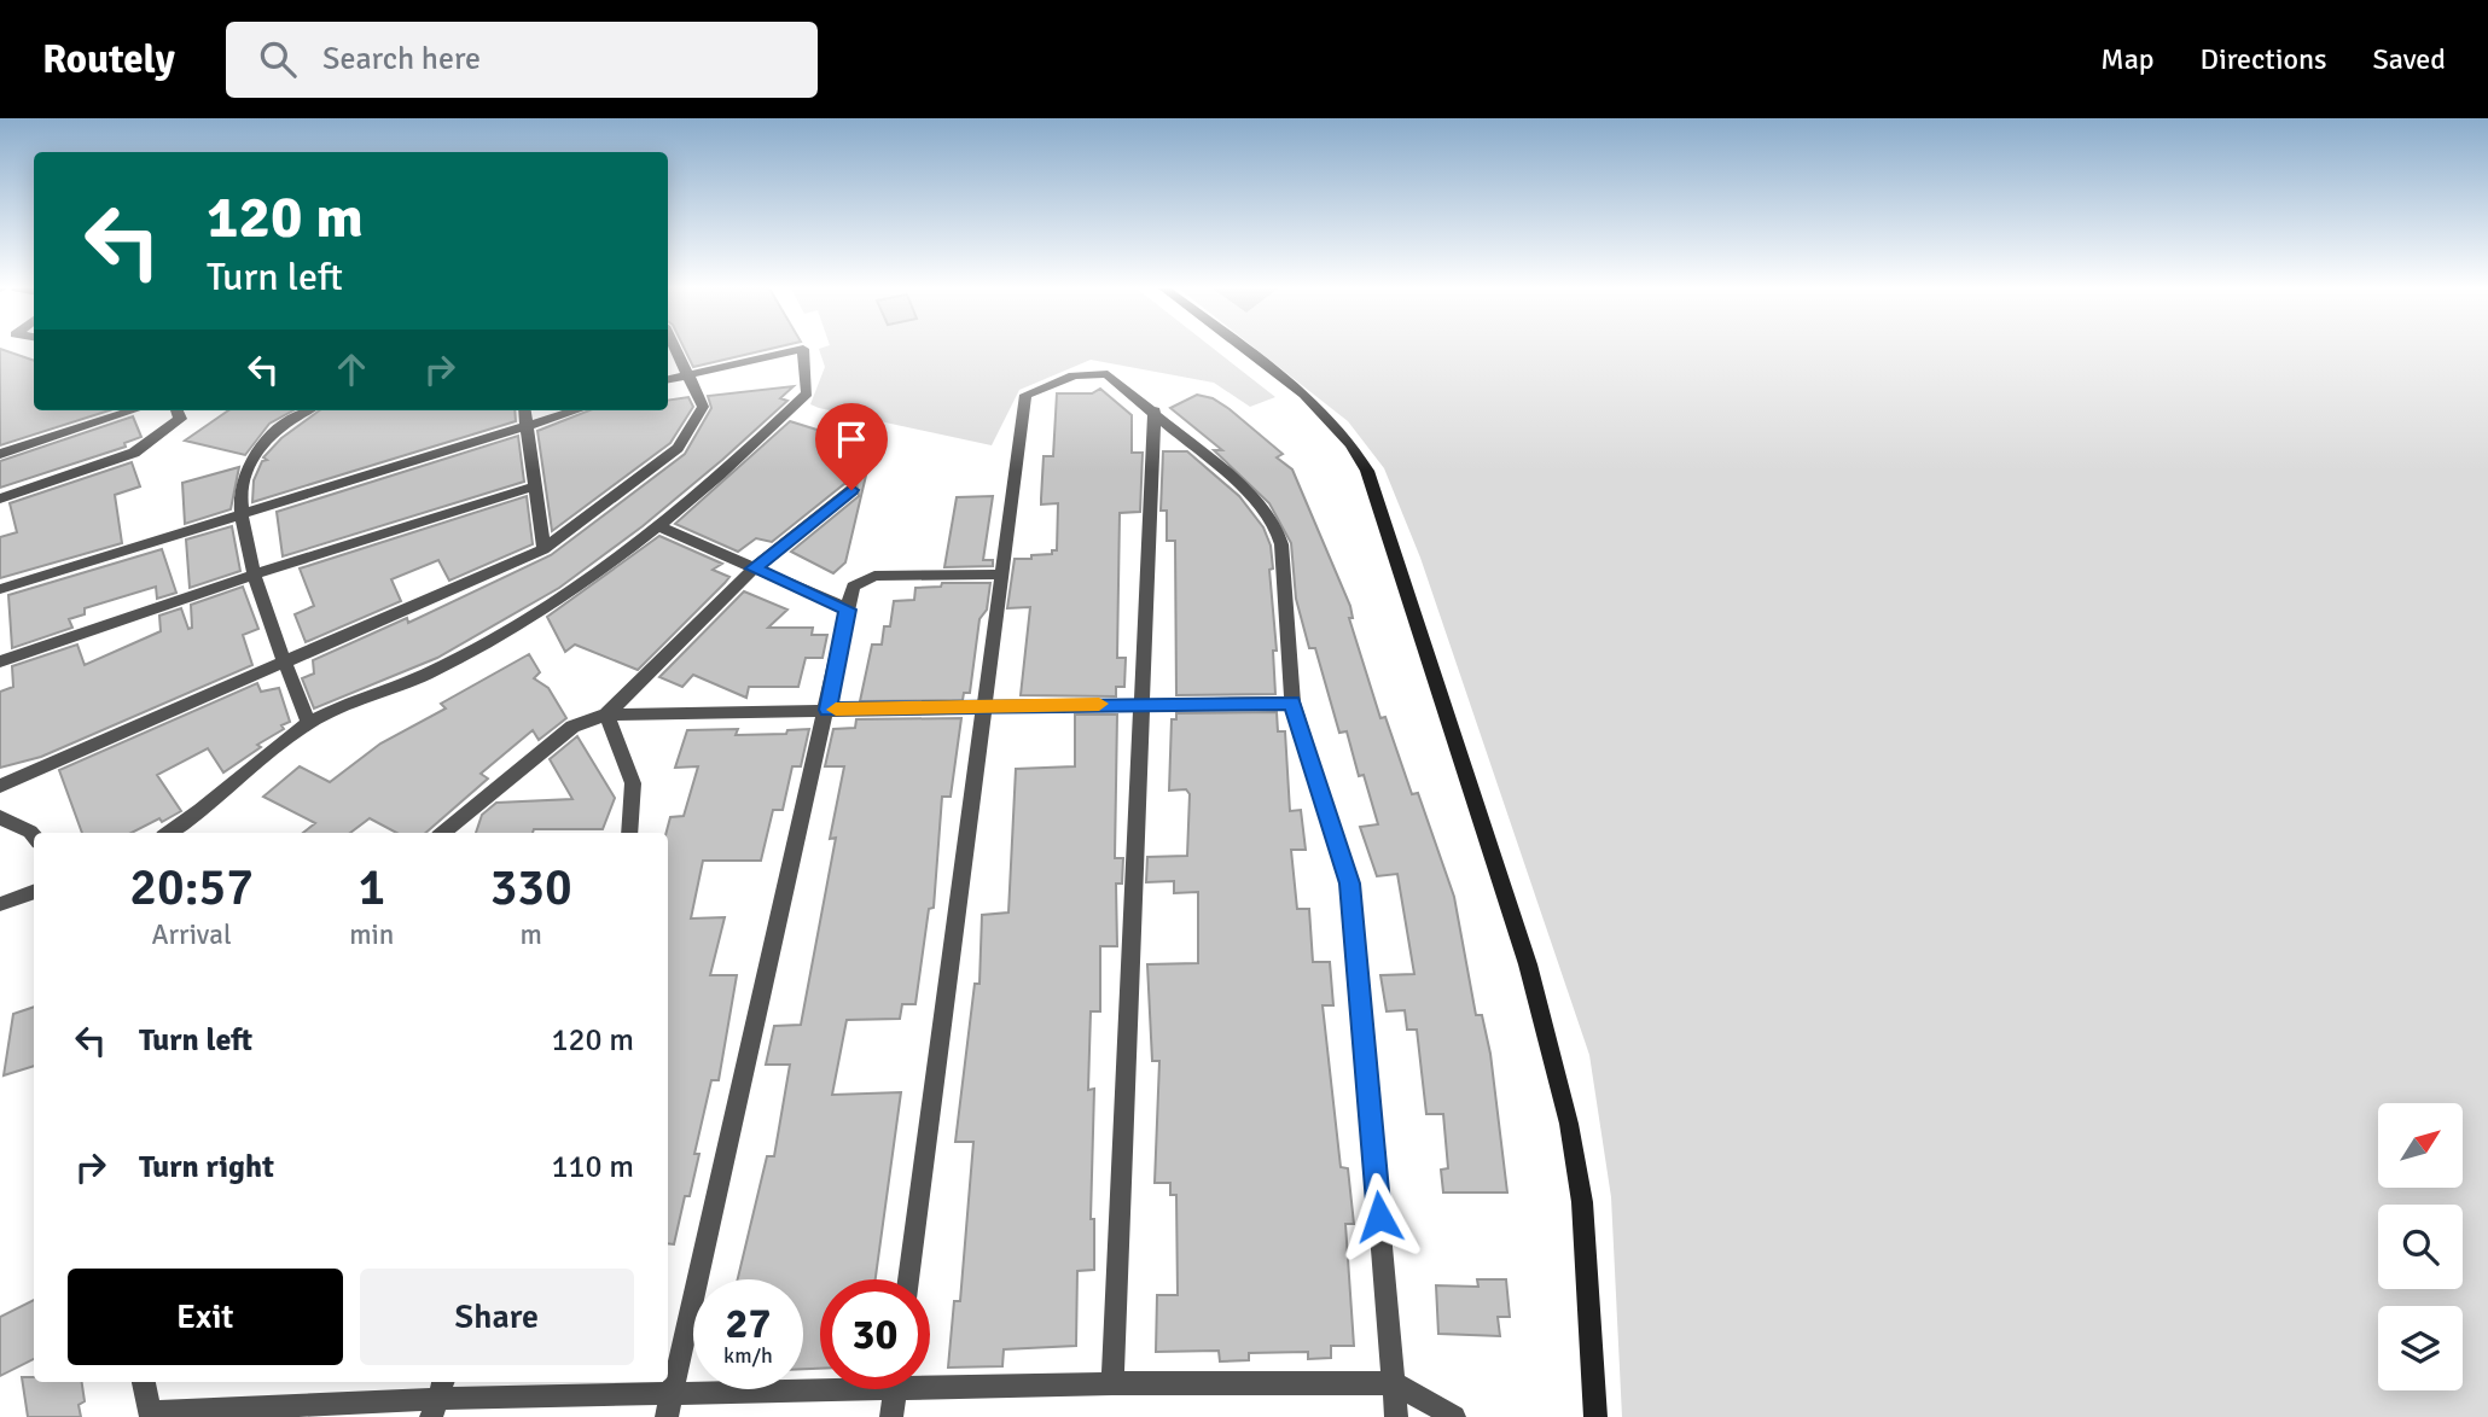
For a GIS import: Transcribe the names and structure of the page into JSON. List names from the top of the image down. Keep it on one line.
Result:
{"north":"top right","page":{"header":"Routely","search":"Search here","nav":["Map","Directions","Saved"],"turn":["120 m","Turn left"],"eta":["20:57","Arrival","1","min","330","m"],"list":[{"name":"Turn left","value":"120 m"},{"name":"Turn right","value":"110 m"}],"buttons":["Exit","Share"],"speed":"27 km/h","limit":"30"}}
